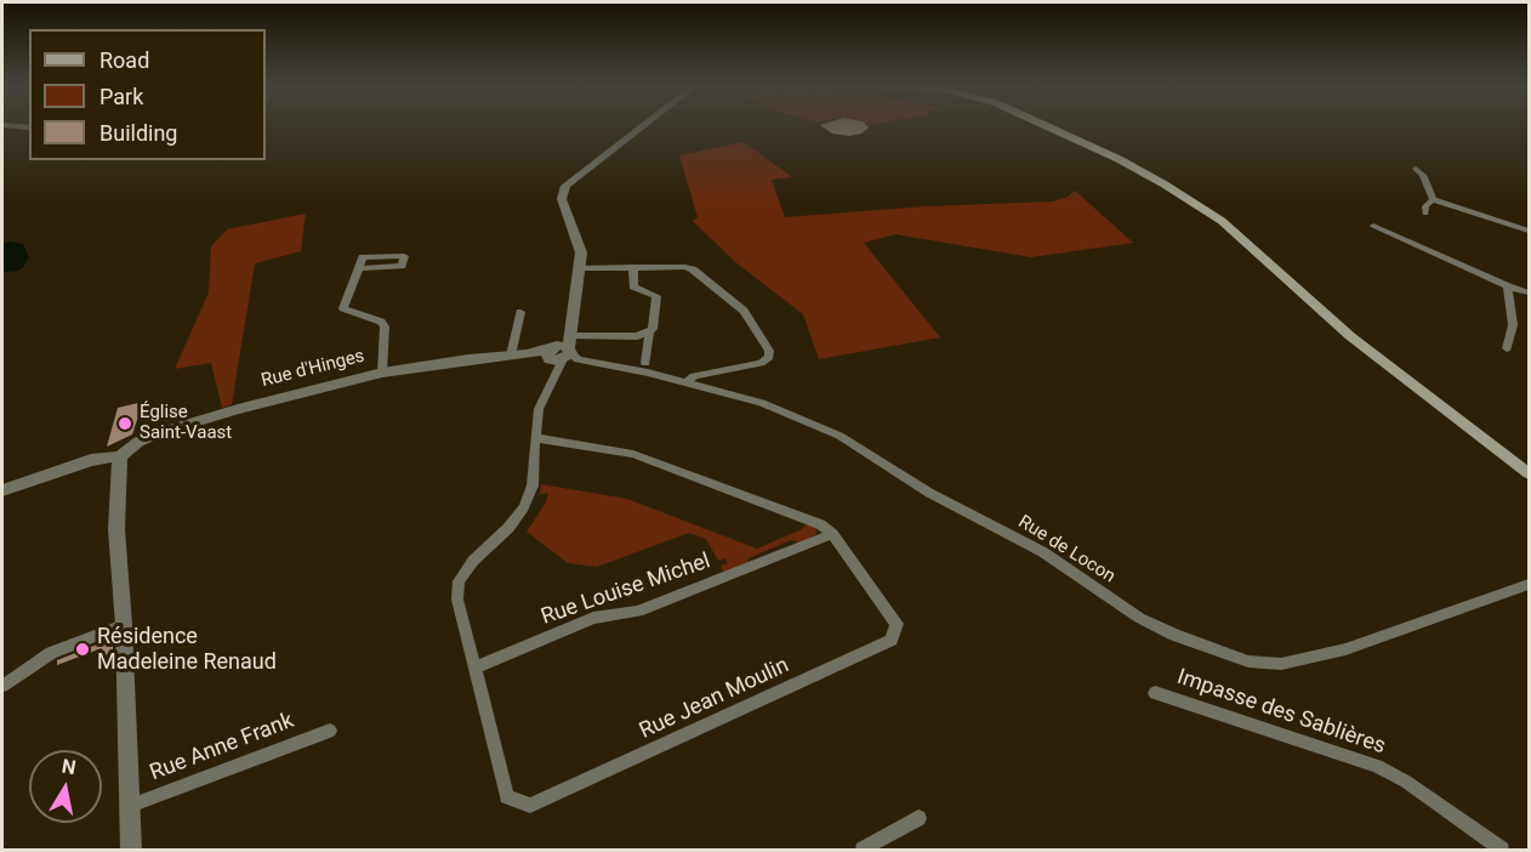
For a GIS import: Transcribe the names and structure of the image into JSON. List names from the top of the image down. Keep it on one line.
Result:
{"streets":{"street":["Rue d'Hinges","Rue de Locon","Rue Louise Michel","Rue Jean Moulin","Impasse des Sablières","Rue Anne Frank"]},"crossings":[["Rue d'Hinges","Rue de Locon"],["Rue d'Hinges","Rue Jean Moulin"],["Rue de Locon","Rue Jean Moulin"],["Rue Louise Michel","Rue Jean Moulin"]],"places":["Église Saint-Vaast","Résidence Madeleine Renaud"],"legend":["Road","Park","Building"],"north":"top"}
